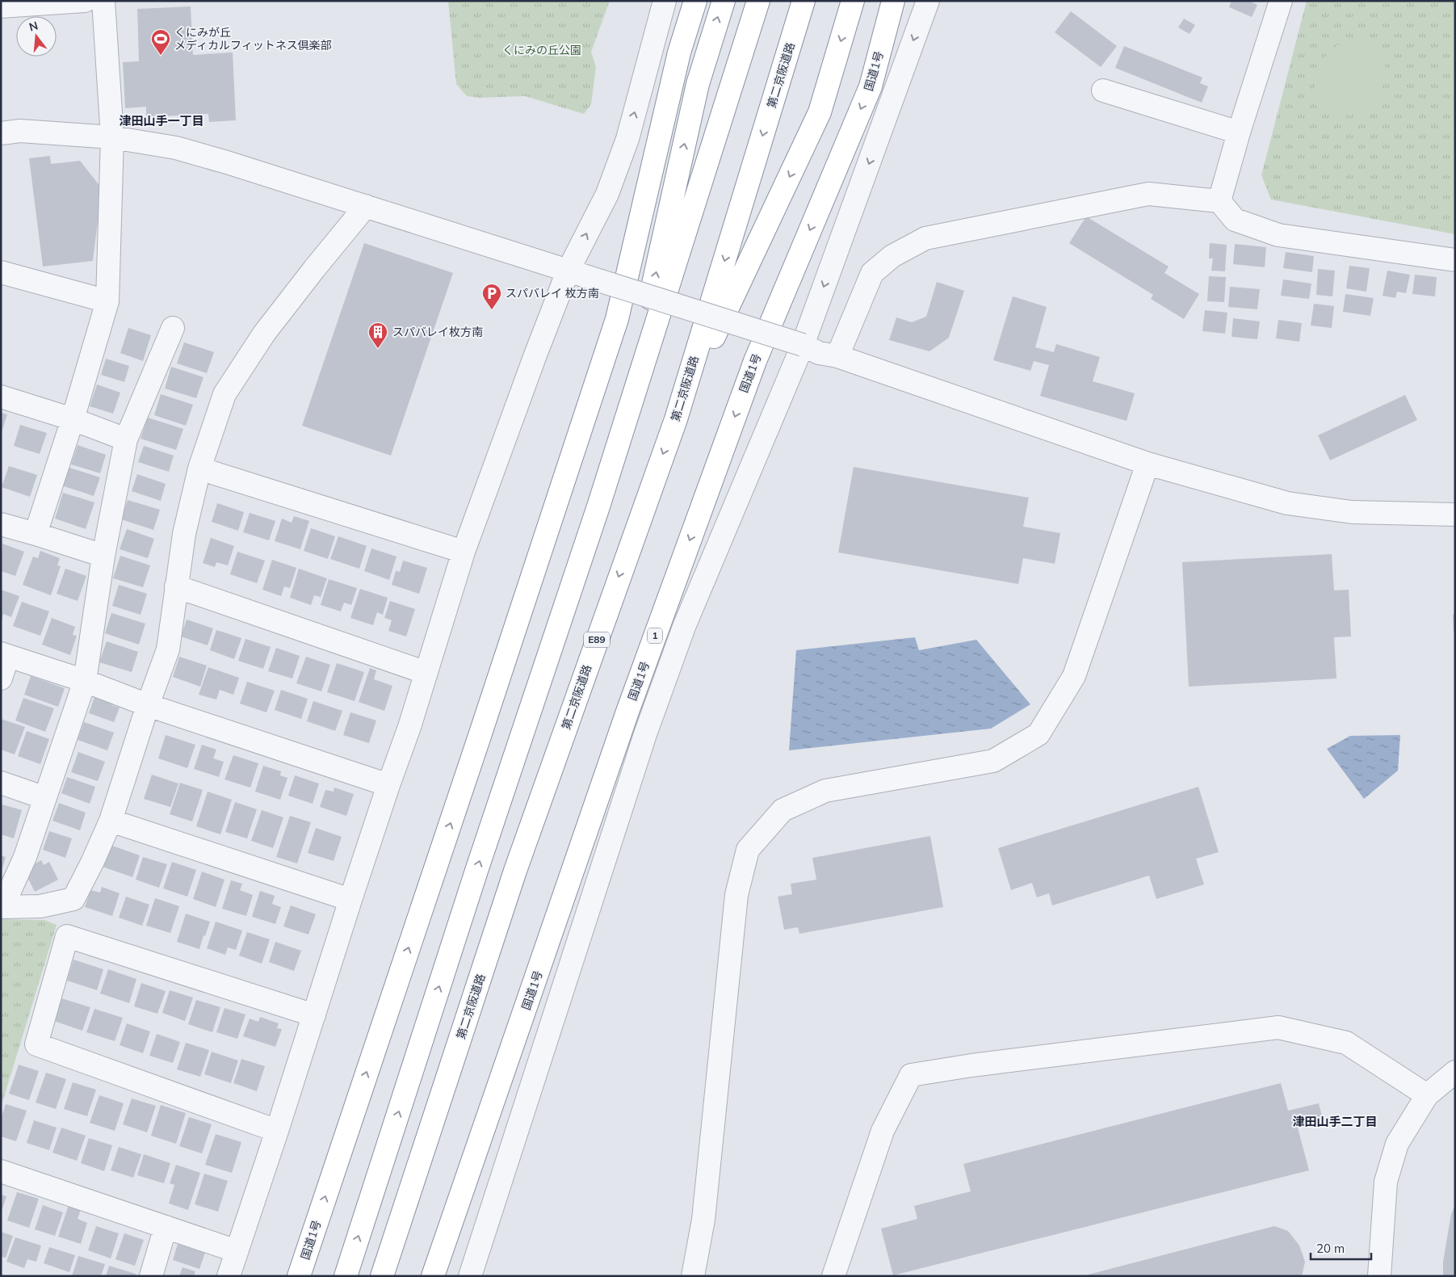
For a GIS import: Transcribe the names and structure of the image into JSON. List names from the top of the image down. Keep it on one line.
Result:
{"streets":{"highway":["国道1号","第二京阪道路","1","E89"]},"districts":["津田山手一丁目","津田山手二丁目"],"parks":["くにみの丘公園"],"places":{"sports":["くにみが丘 メディカルフィットネス倶楽部"],"parking":["スパバレイ 枚方南"],"building":["スパバレイ枚方南"]},"scale_bar":"20 m","north":"top"}
